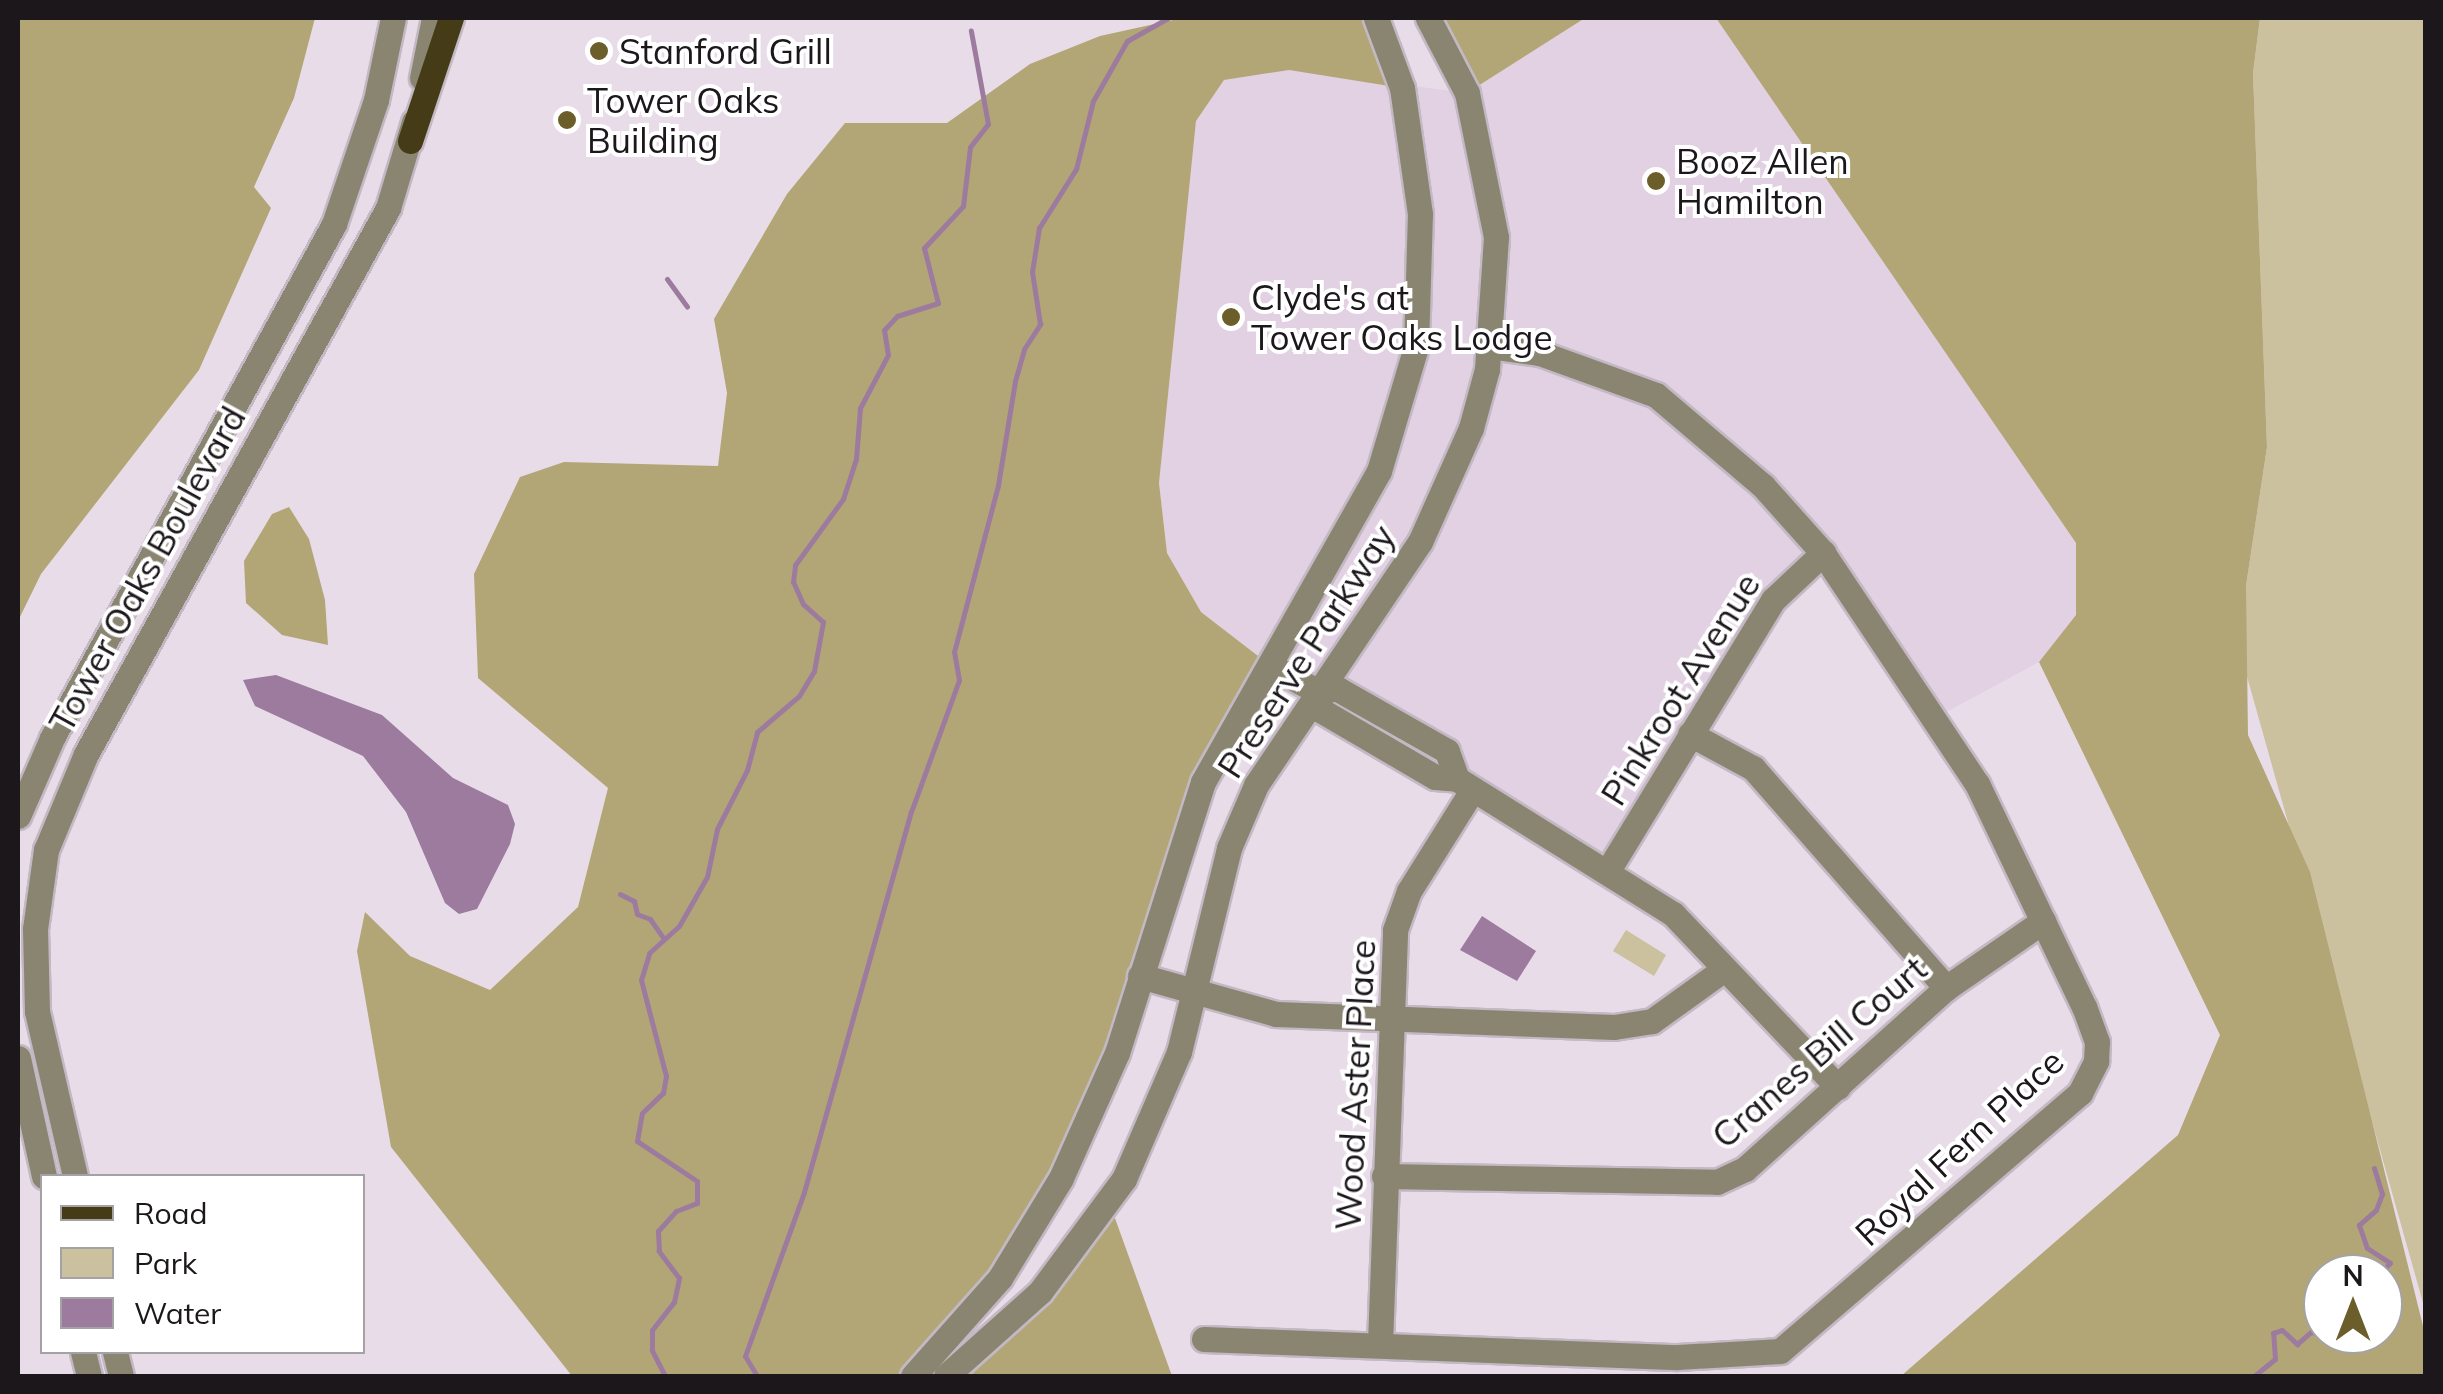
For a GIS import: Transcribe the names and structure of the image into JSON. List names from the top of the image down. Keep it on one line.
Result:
{"streets":{"street":["Tower Oaks Boulevard","Preserve Parkway","Pinkroot Avenue","Cranes Bill Court","Wood Aster Place","Royal Fern Place"]},"crossings":[["Preserve Parkway","Royal Fern Place"],["Pinkroot Avenue","Royal Fern Place"],["Cranes Bill Court","Wood Aster Place"],["Cranes Bill Court","Royal Fern Place"],["Wood Aster Place","Royal Fern Place"]],"places":["Stanford Grill","Tower Oaks Building","Booz Allen Hamilton","Clyde's at Tower Oaks Lodge"],"legend":["Road","Park","Water"],"north":"top"}
